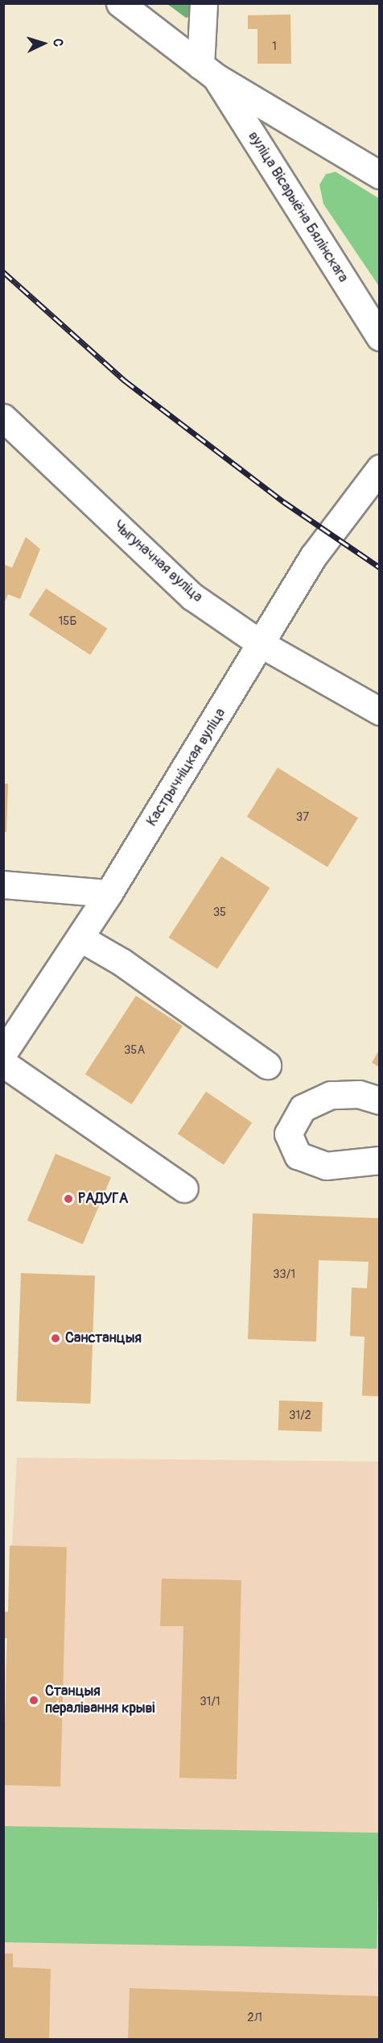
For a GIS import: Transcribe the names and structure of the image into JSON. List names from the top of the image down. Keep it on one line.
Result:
{"streets":{"street":["вуліца Вісарыёна Бялінскага","Чыгуначная вуліца","Кастрычніцкая вуліца"]},"crossings":[["Чыгуначная вуліца","Кастрычніцкая вуліца"]],"places":["РАДУГА","Санстанцыя","Станцыя пералівання крыві"],"house_numbers":["1","15Б","37","35","35А","33/1","31/2","31/1","2Л"],"north":"right"}
